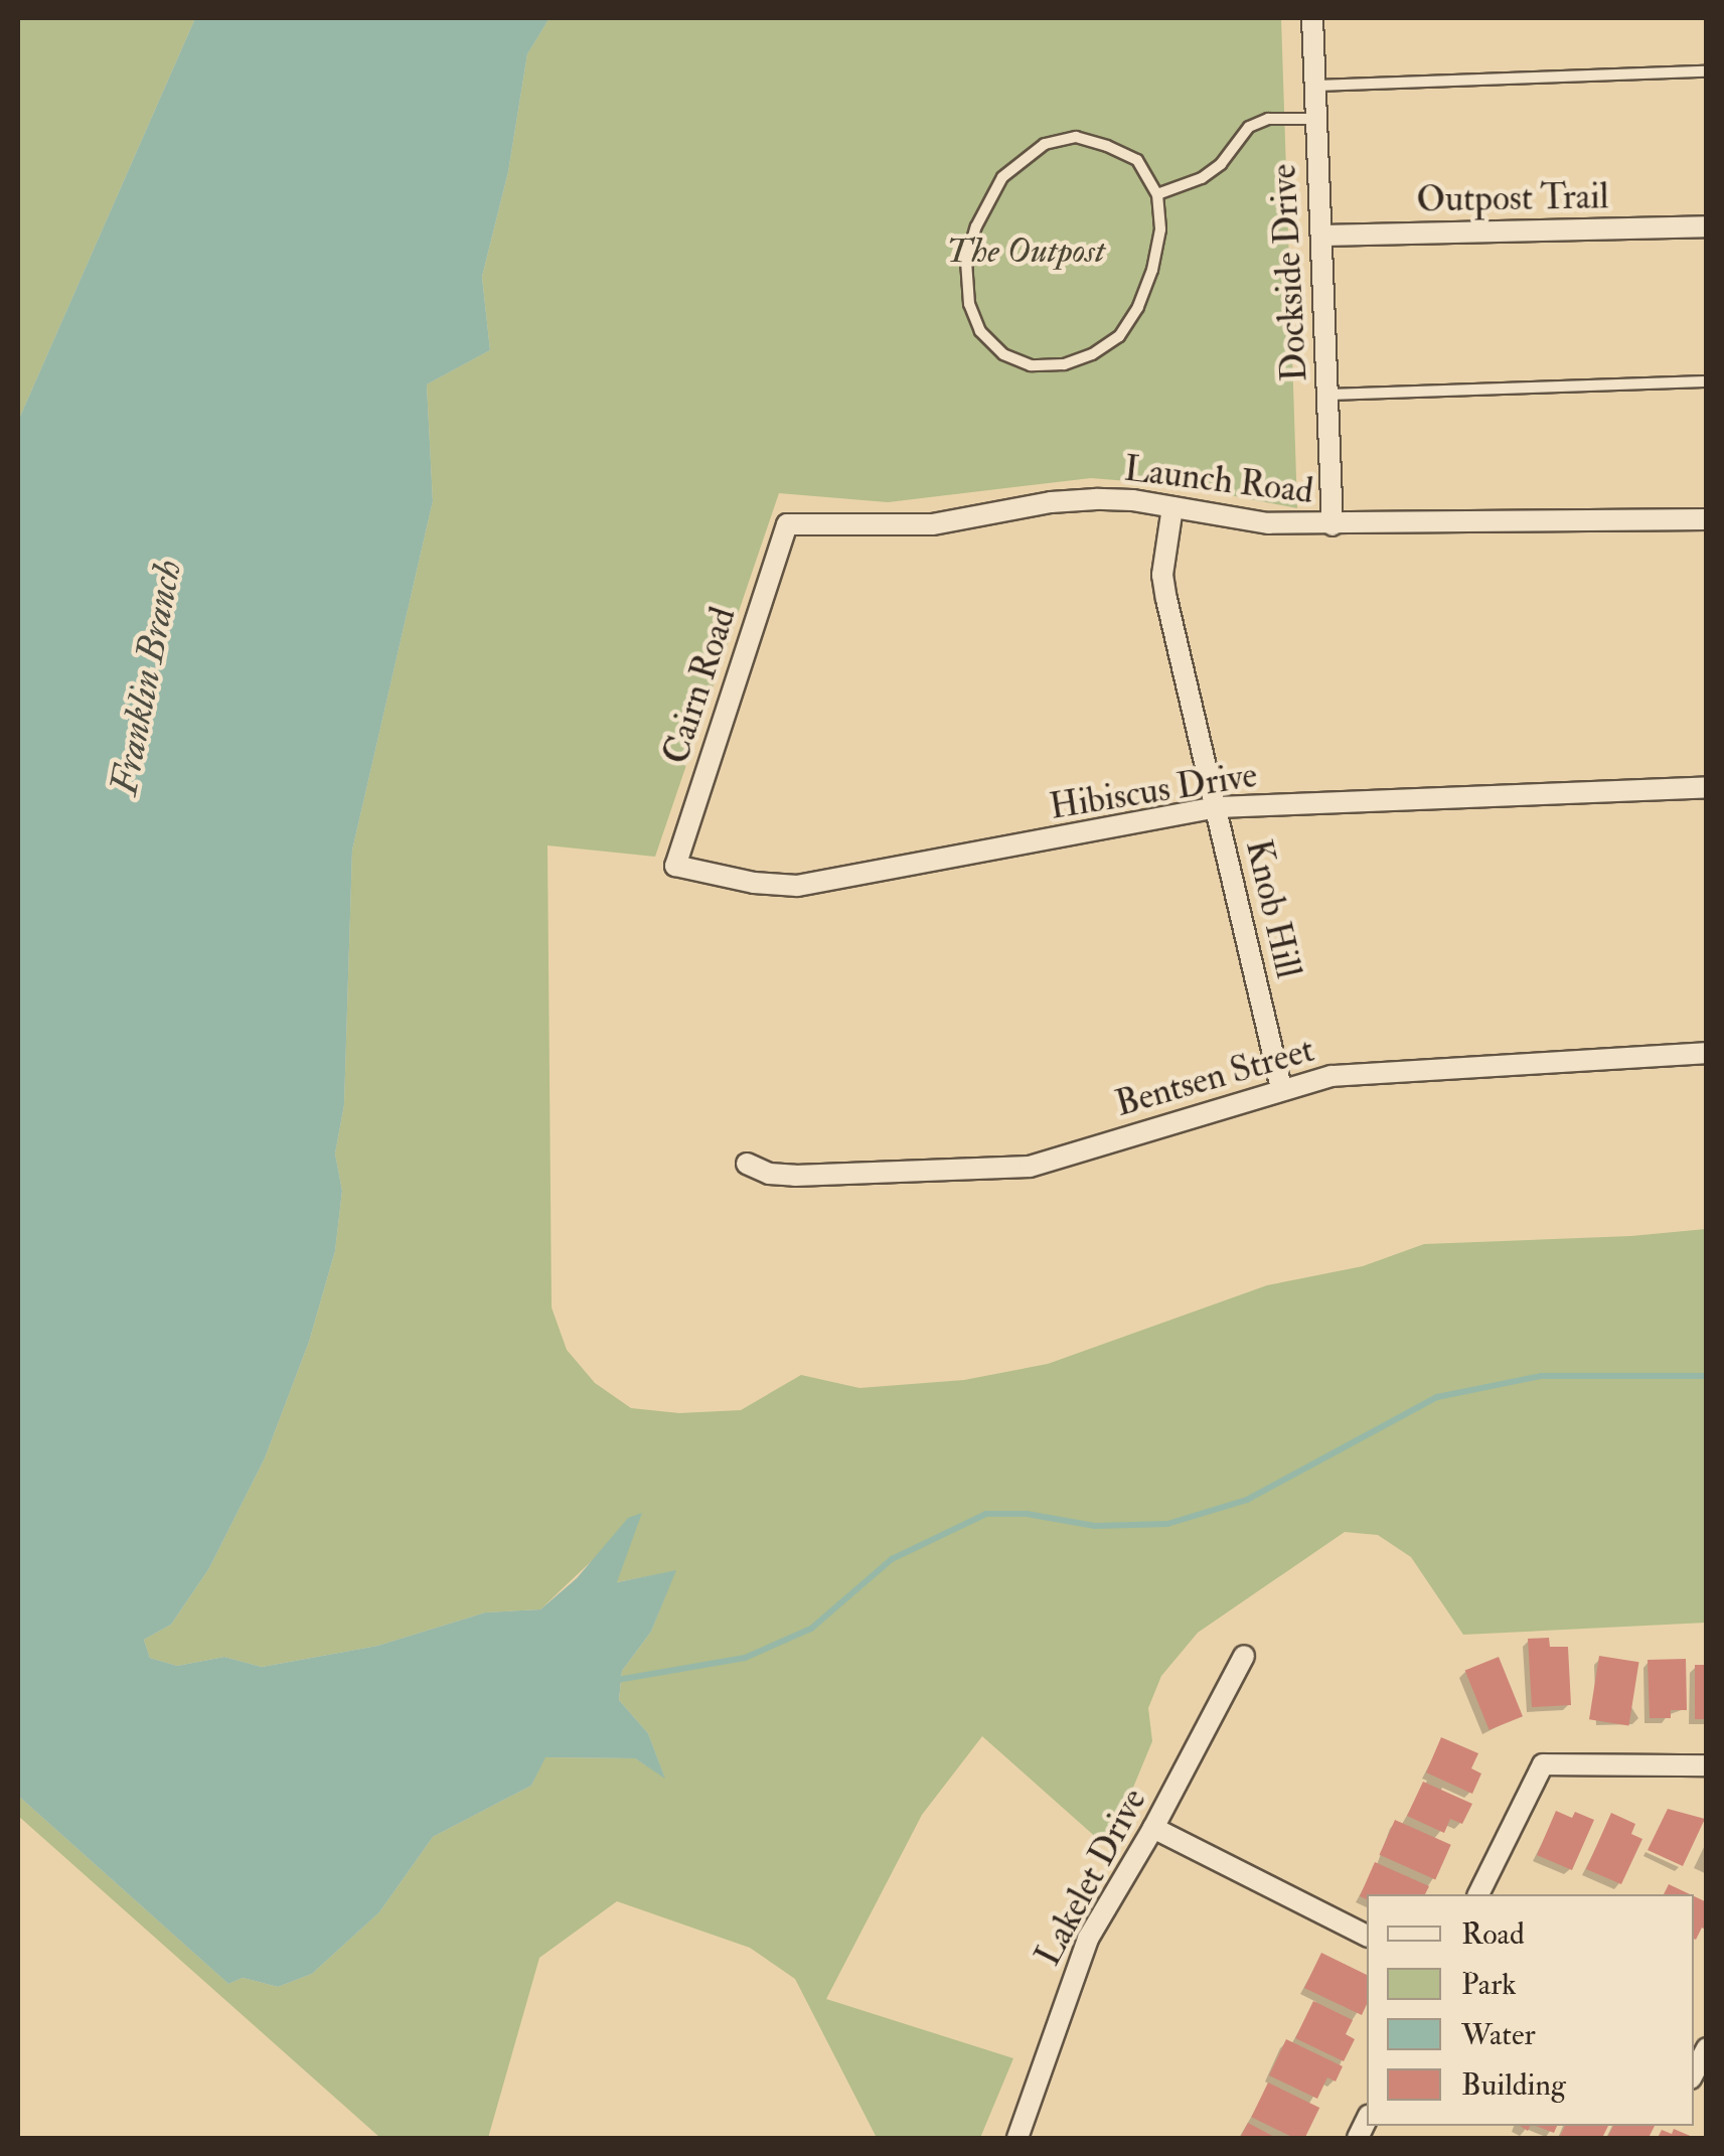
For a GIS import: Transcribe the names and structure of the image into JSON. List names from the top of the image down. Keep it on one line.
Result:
{"streets":{"street":["Outpost Trail","Dockside Drive","Launch Road","Cairn Road","Hibiscus Drive","Knob Hill","Bentsen Street","Lakelet Drive"]},"crossings":[["Outpost Trail","Dockside Drive"],["Dockside Drive","Launch Road"],["Launch Road","Cairn Road"],["Launch Road","Knob Hill"],["Cairn Road","Hibiscus Drive"],["Hibiscus Drive","Knob Hill"],["Knob Hill","Bentsen Street"]],"water":["Franklin Branch"],"parks":["The Outpost"],"legend":["Road","Park","Water","Building"]}
